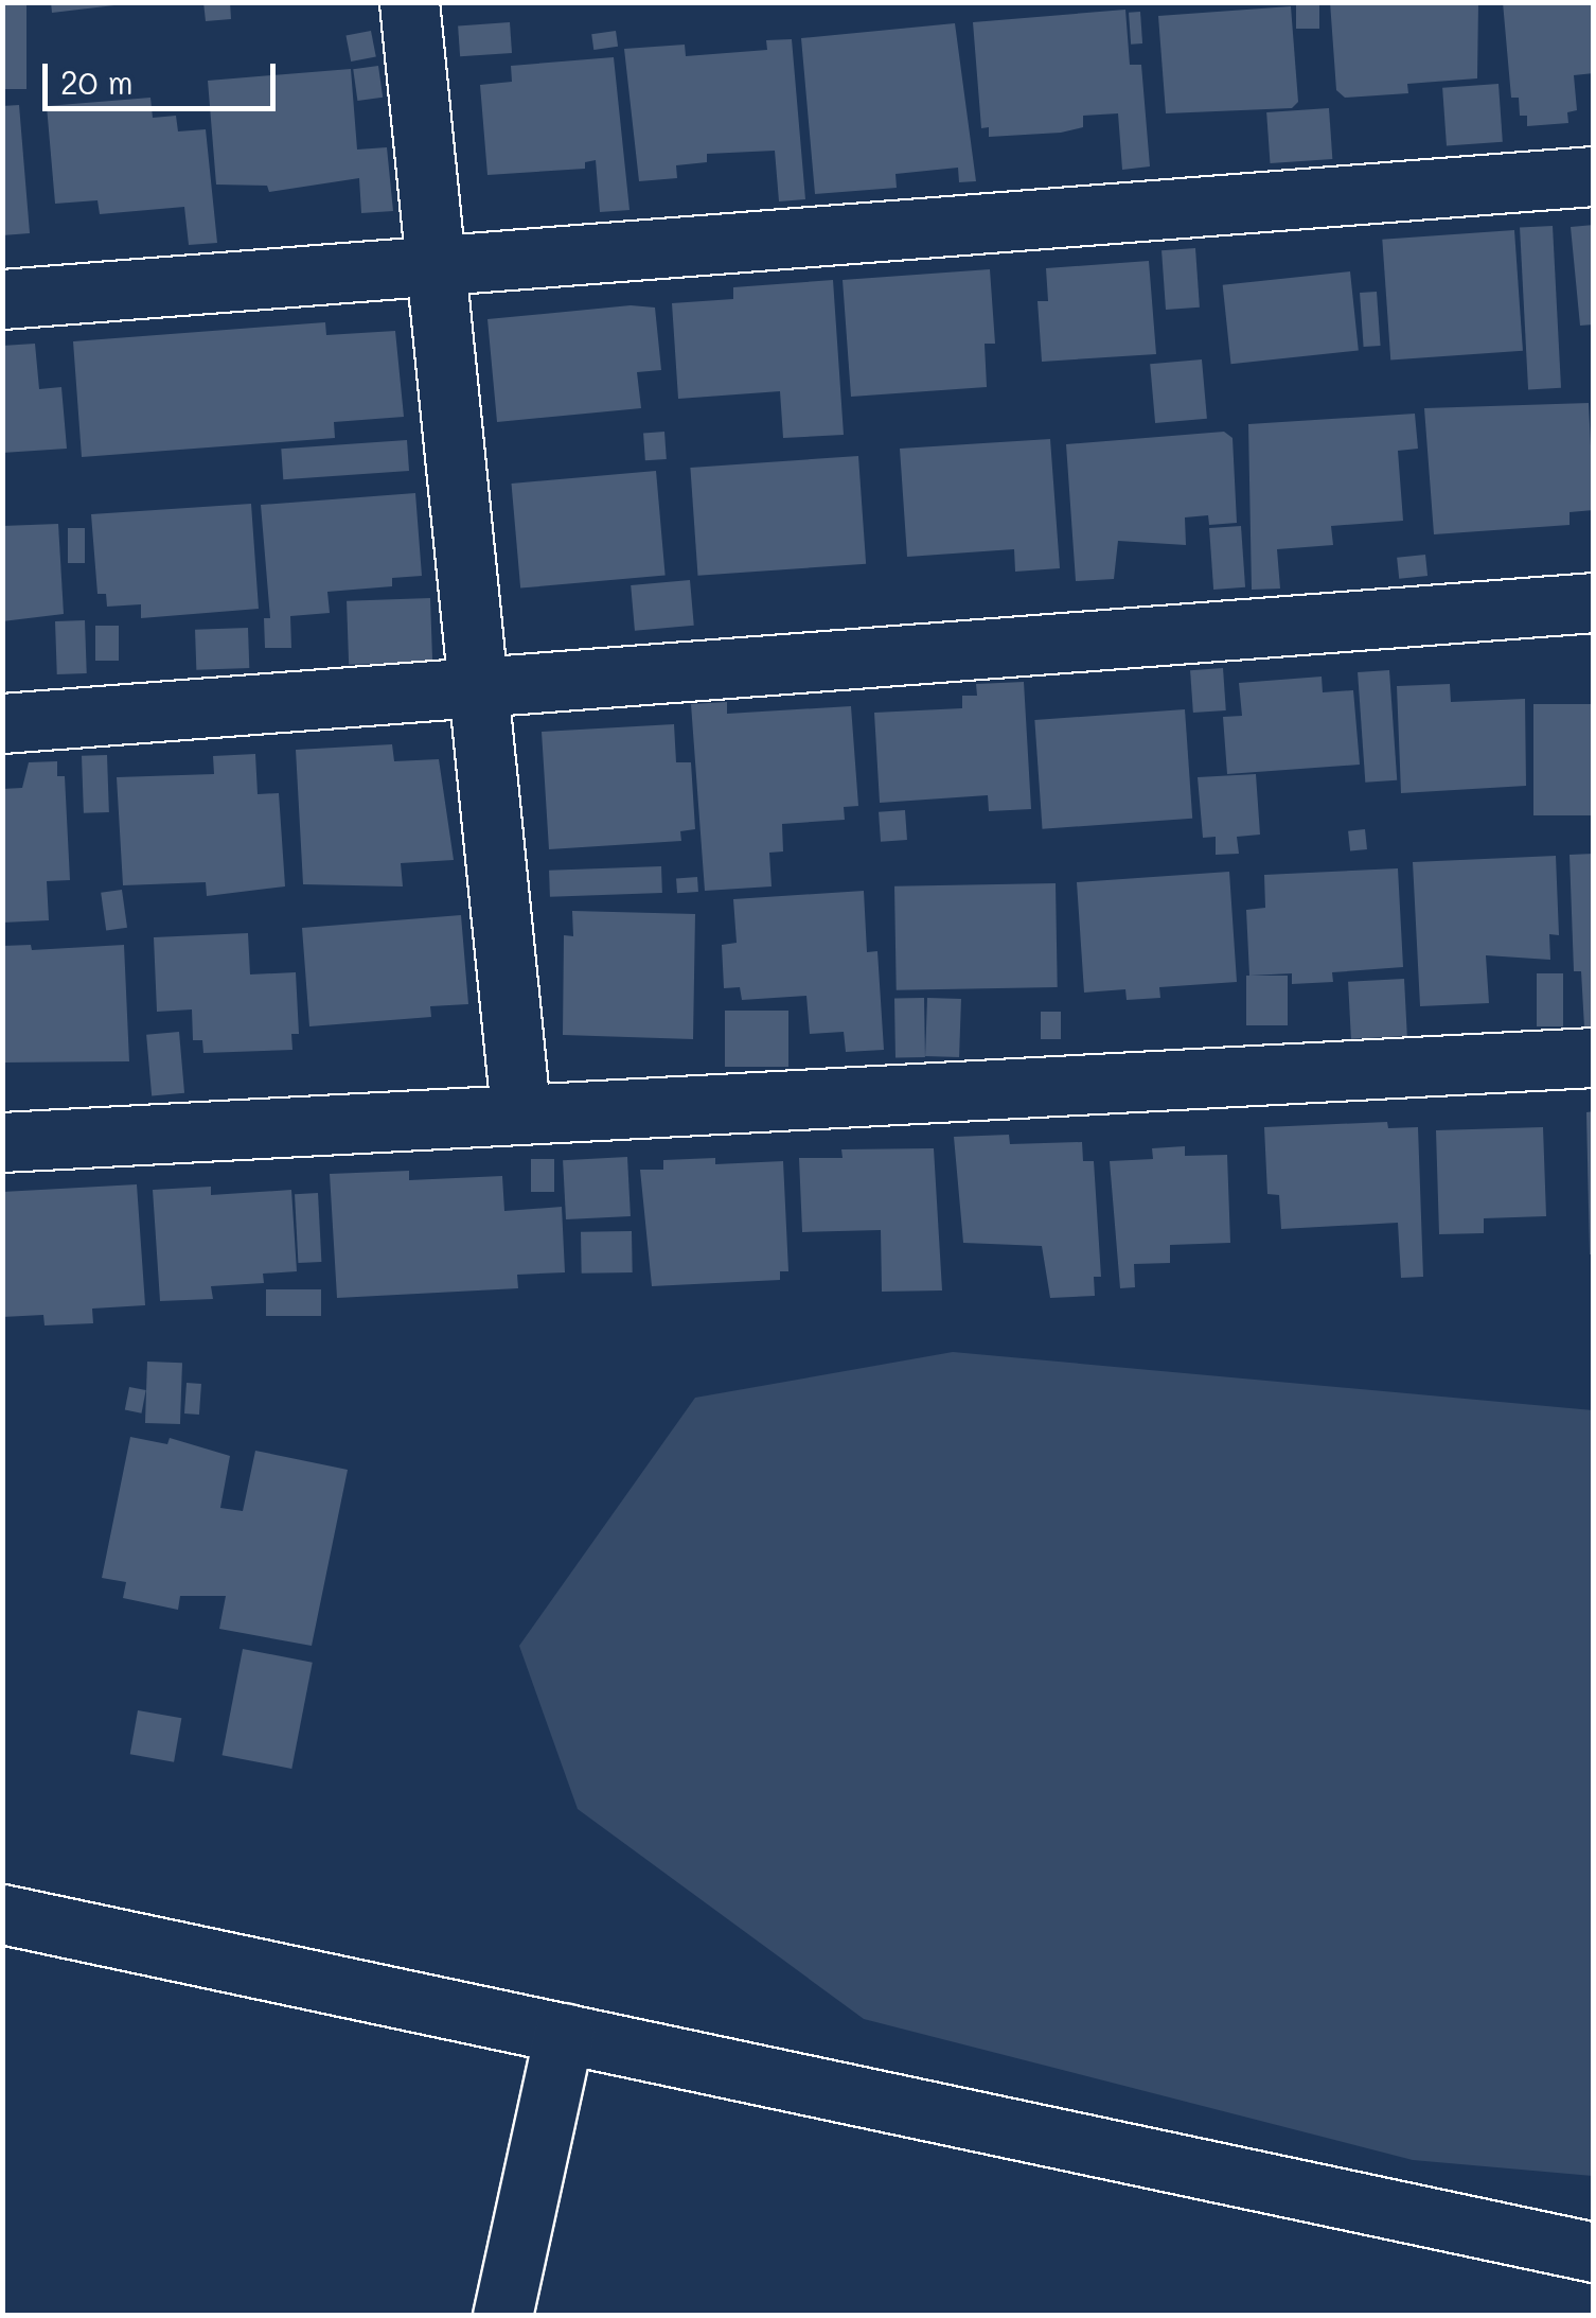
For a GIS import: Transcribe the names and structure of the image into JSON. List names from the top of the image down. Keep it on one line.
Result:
{"scale_bar":"20 m"}
